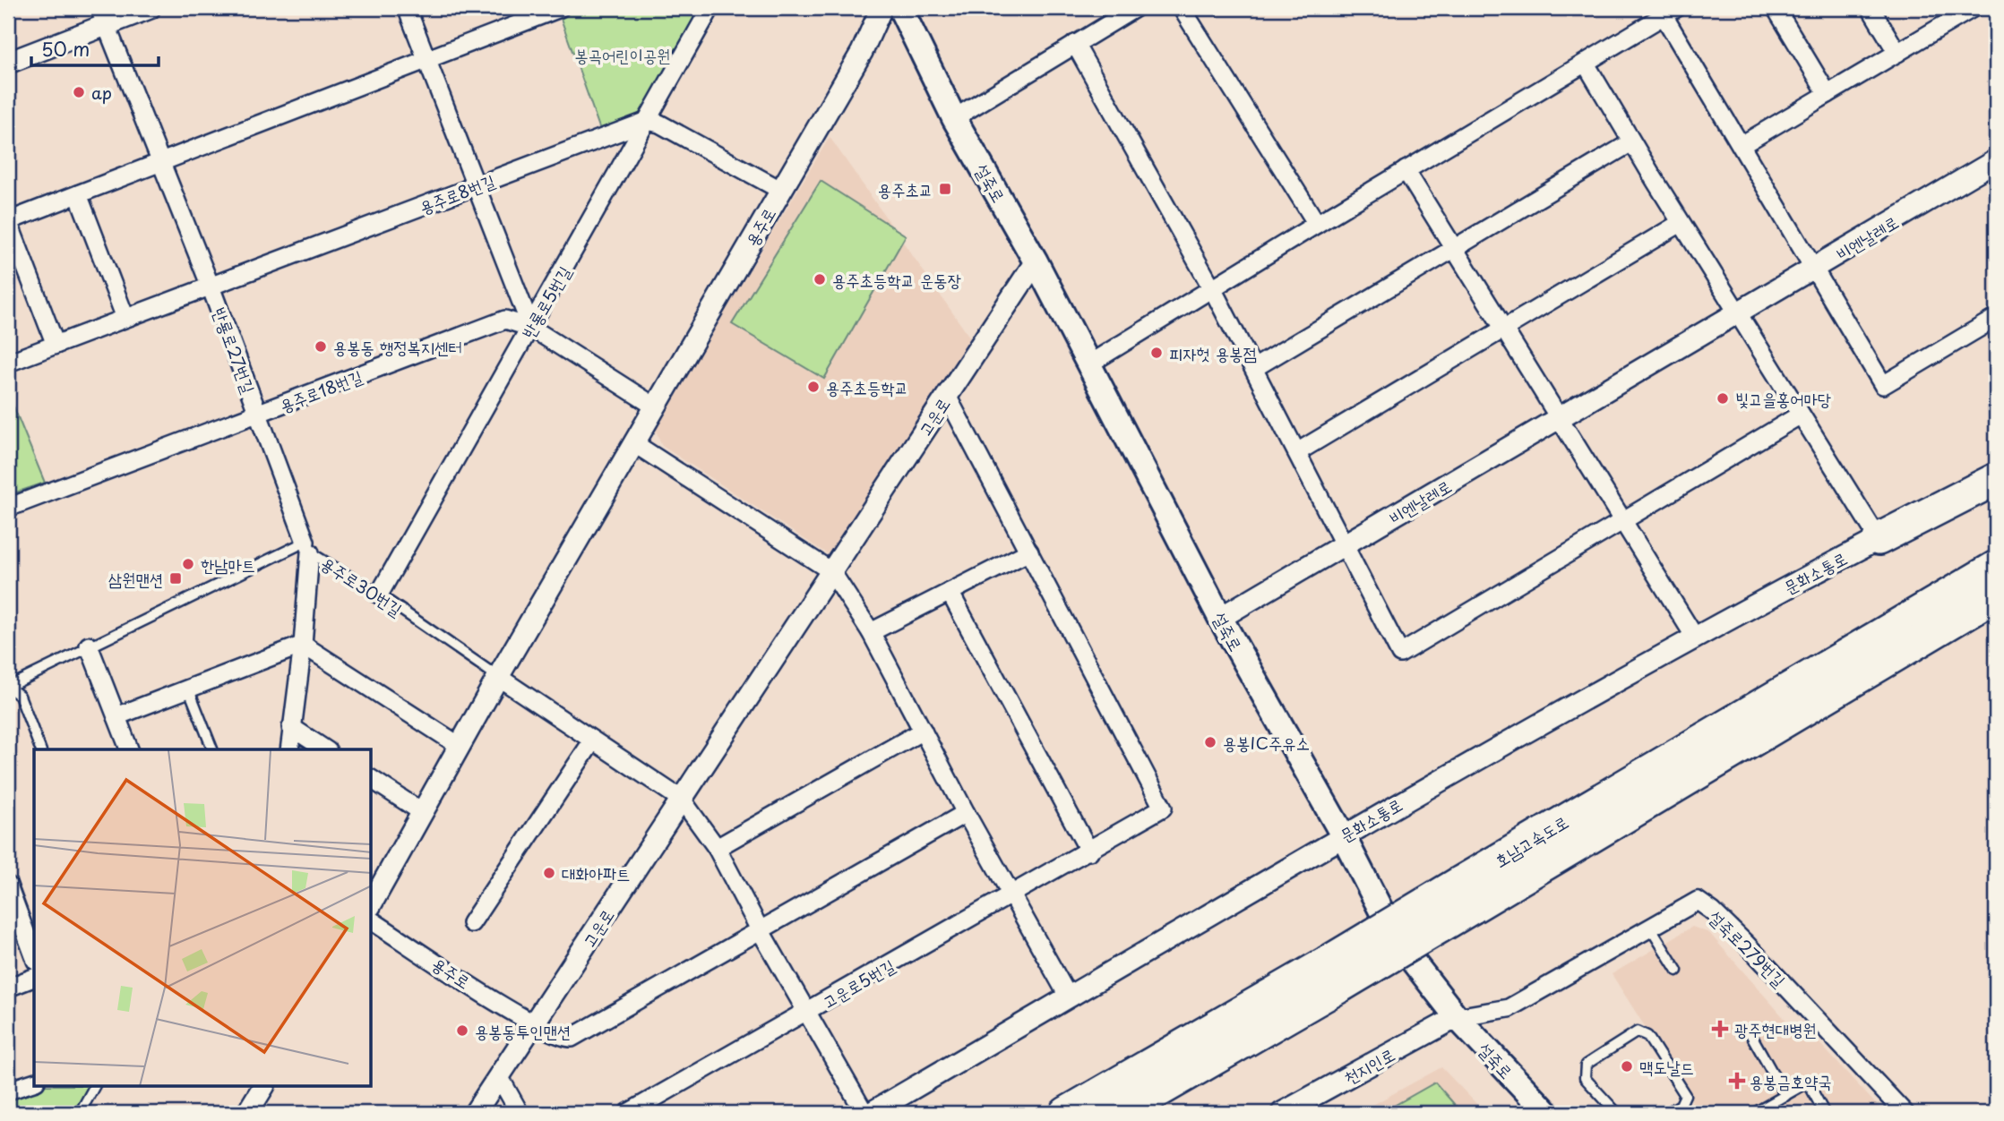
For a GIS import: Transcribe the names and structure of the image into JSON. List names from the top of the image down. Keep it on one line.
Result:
{"streets":{"highway":["호남고속도로"],"main road":["설죽로"],"street":["용주로8번길","용주로","비엔날레로","반룡로5번길","반룡로27번길","용주로18번길","고운로","문화소통로","설죽로279번길","고운로5번길","천지인로"],"lane":["용주로30번길"]},"crossings":[["설죽로","비엔날레로"],["설죽로","고운로"],["설죽로","문화소통로"],["설죽로","설죽로279번길"],["설죽로","천지인로"],["용주로8번길","반룡로5번길"],["용주로8번길","반룡로27번길"],["용주로","용주로18번길"],["용주로","고운로"],["용주로","용주로30번길"],["반룡로5번길","용주로18번길"],["반룡로5번길","용주로30번길"],["반룡로27번길","용주로18번길"],["반룡로27번길","용주로30번길"],["고운로","고운로5번길"],["설죽로279번길","천지인로"]],"parks":["봉곡어린이공원"],"places":{"other":["ap","용주초등학교 운동장","용봉동 행정복지센터","피자헛 용봉점","용주초등학교","빛고을홍어마당","한남마트","용봉IC주유소","대화아파트","용봉동투인맨션","맥도날드"],"transit":["용주초교","삼원맨션"],"health":["광주현대병원","용봉금호약국"]},"scale_bar":"50 m"}
